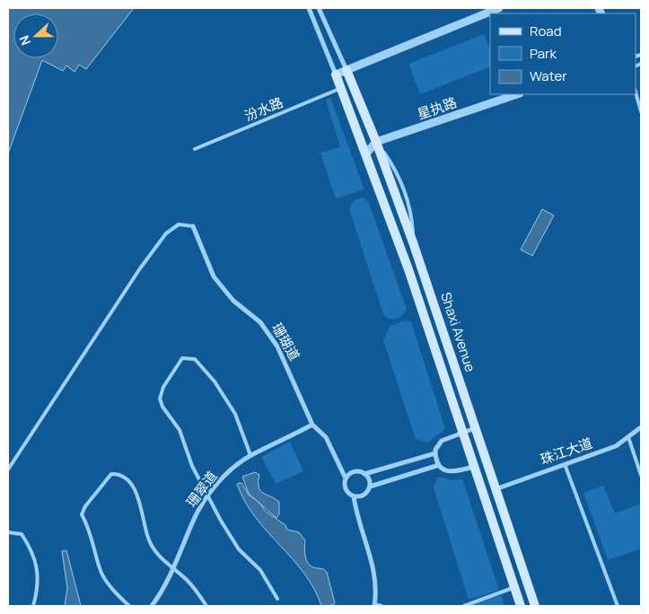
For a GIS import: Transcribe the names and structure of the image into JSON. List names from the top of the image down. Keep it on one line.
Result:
{"streets":{"main road":["Shaxi Avenue"],"street":["星执路","珊瑚道","珠江大道","珊翠道"],"lane":["汾水路"]},"crossings":[["星执路","Shaxi Avenue"],["汾水路","Shaxi Avenue"],["Shaxi Avenue","珠江大道"],["珊瑚道","珊翠道"]],"legend":["Road","Park","Water"],"north":"left"}
